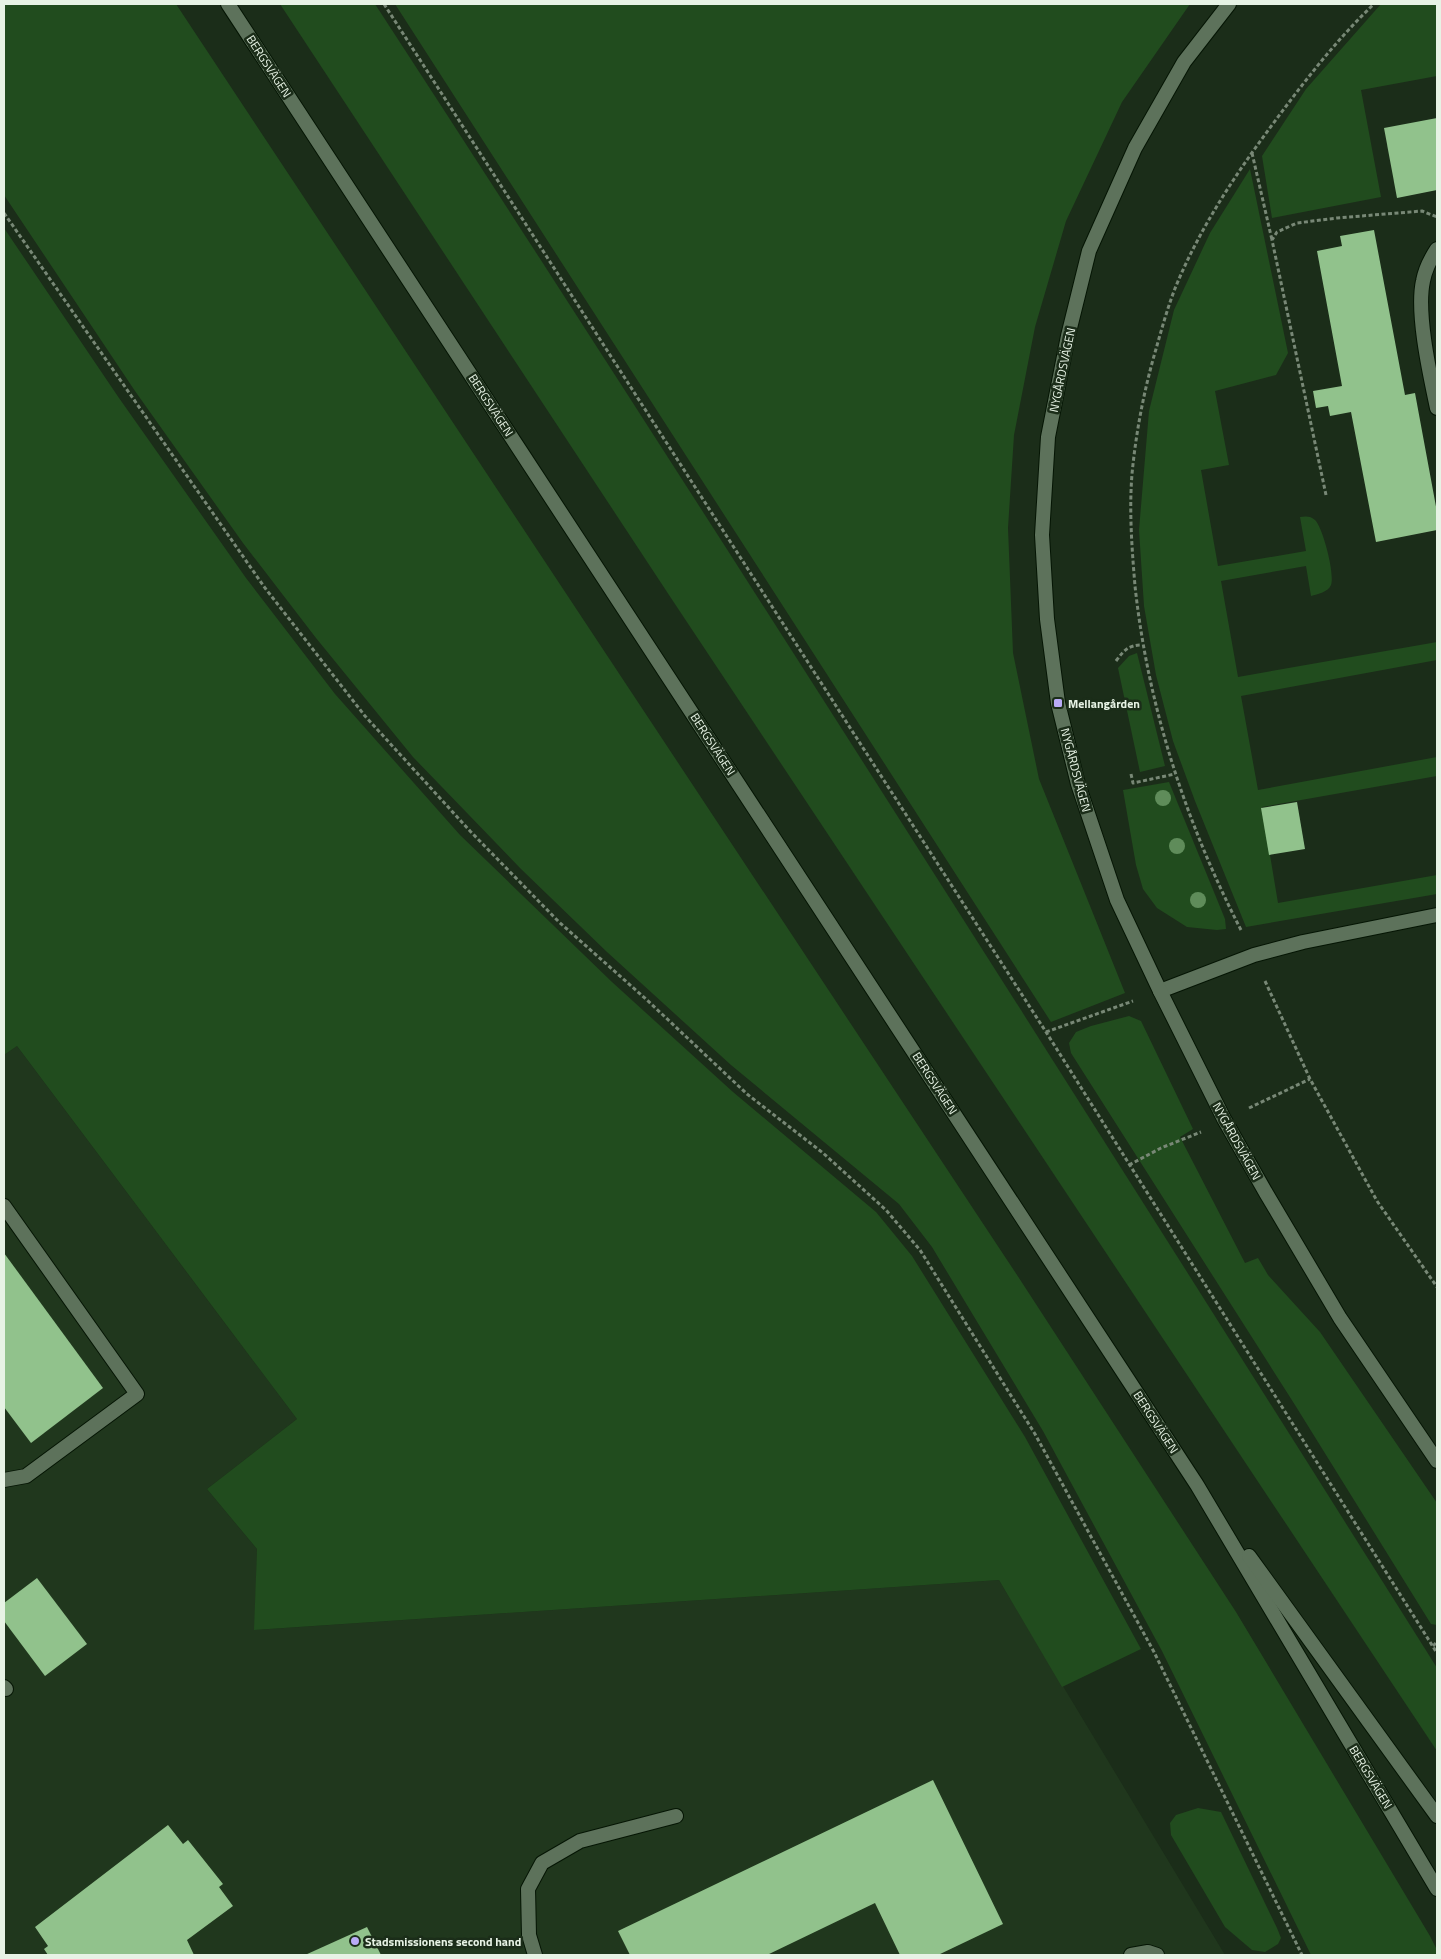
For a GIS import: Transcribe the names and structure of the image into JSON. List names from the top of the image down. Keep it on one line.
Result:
{"streets":{"main road":["BERGSVÄGEN","NYGÅRDSVÄGEN"]},"places":{"transit":["Mellangården"],"other":["Stadsmissionens second hand"]}}
